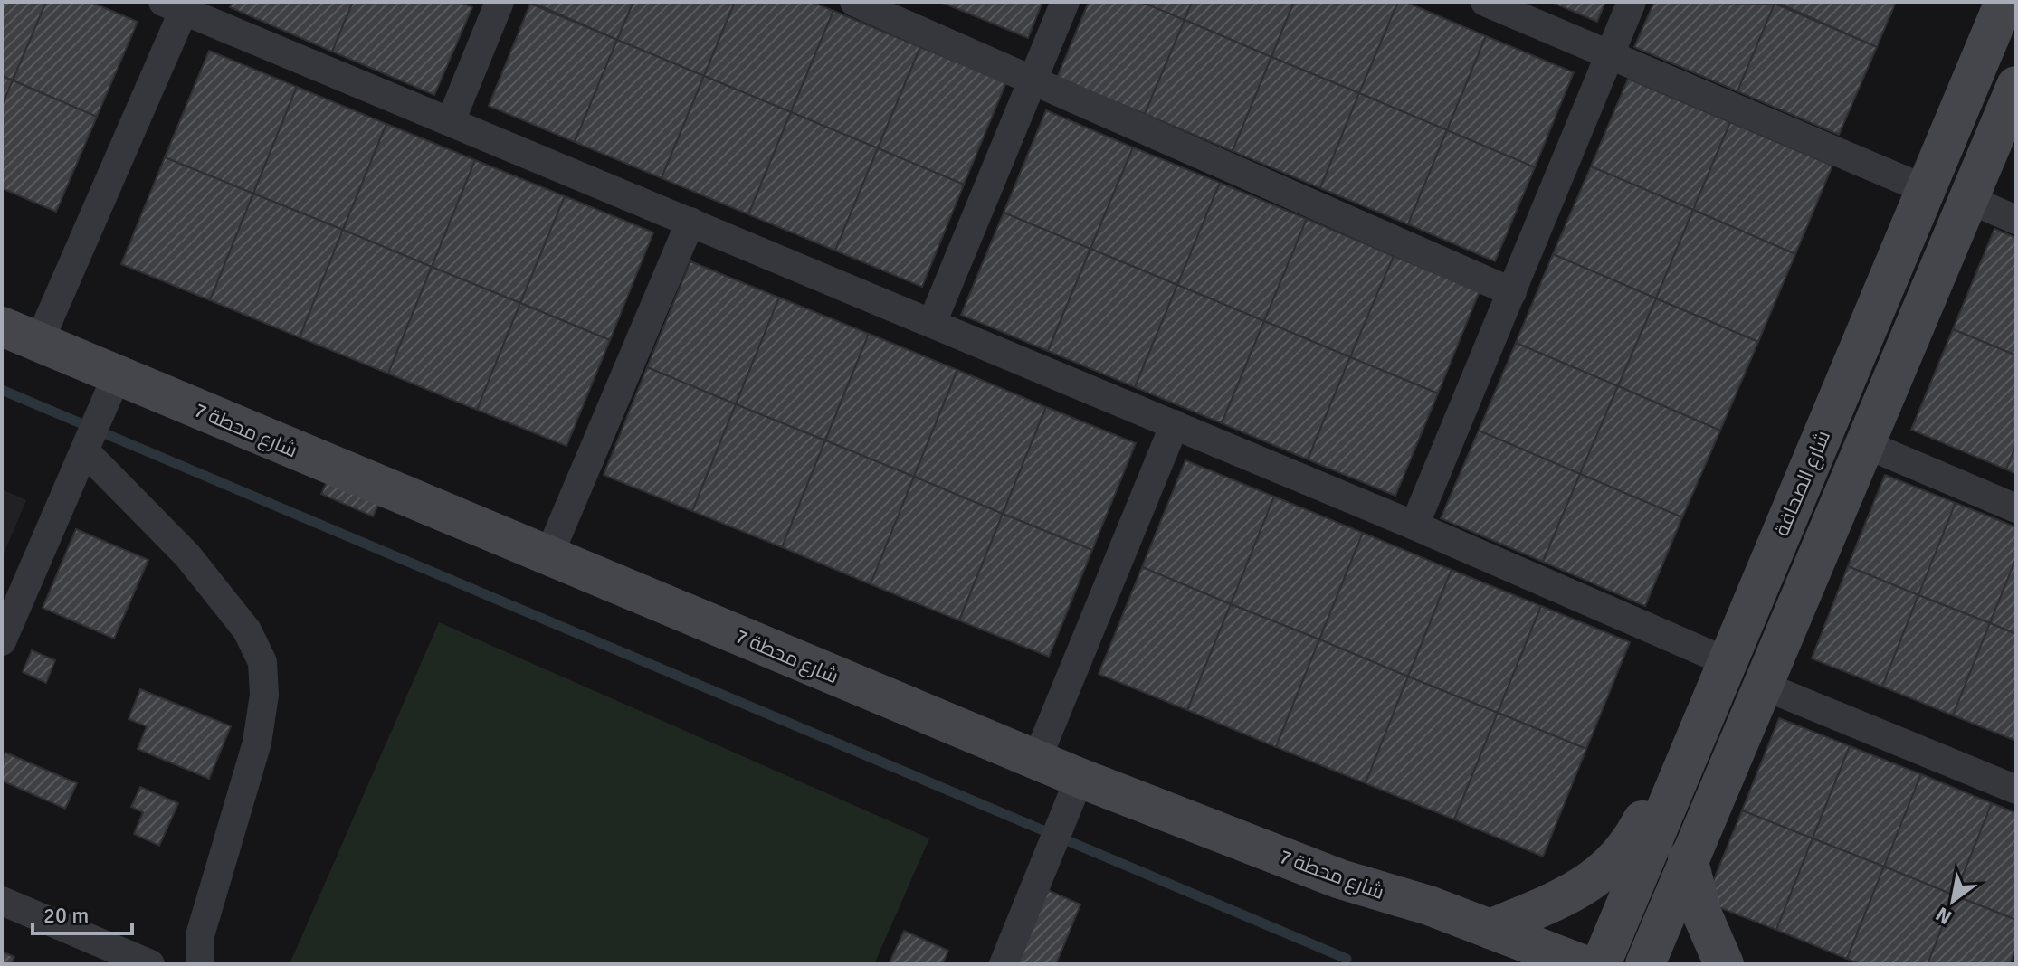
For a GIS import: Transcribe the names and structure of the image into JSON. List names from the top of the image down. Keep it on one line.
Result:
{"streets":{"main road":["شارع محطة 7","شارع الصحافة"]},"scale_bar":"20 m","north":"bottom left"}
